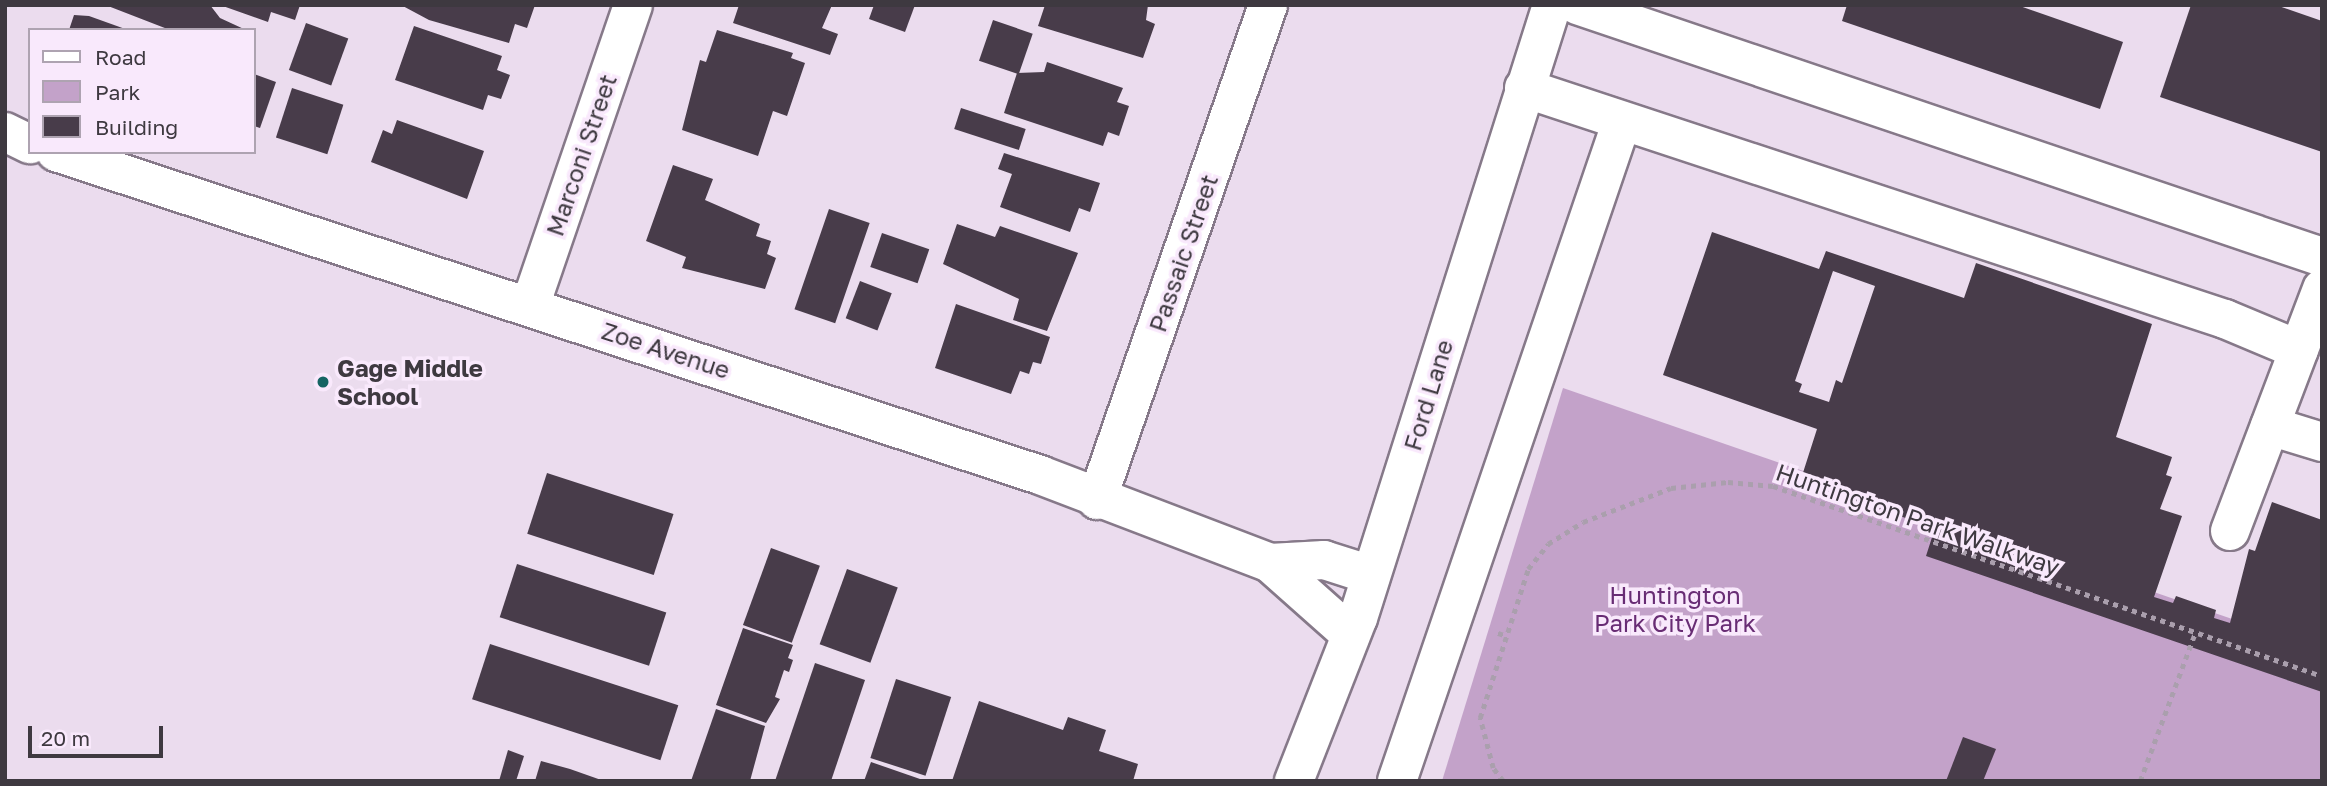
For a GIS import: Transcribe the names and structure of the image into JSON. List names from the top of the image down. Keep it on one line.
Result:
{"streets":{"street":["Marconi Street","Passaic Street","Zoe Avenue","Ford Lane"],"path":["Huntington Park Walkway"]},"crossings":[["Marconi Street","Zoe Avenue"],["Passaic Street","Zoe Avenue"],["Zoe Avenue","Ford Lane"]],"parks":["Huntington Park City Park"],"places":["Gage Middle School"],"legend":["Road","Park","Building"],"scale_bar":"20 m"}
